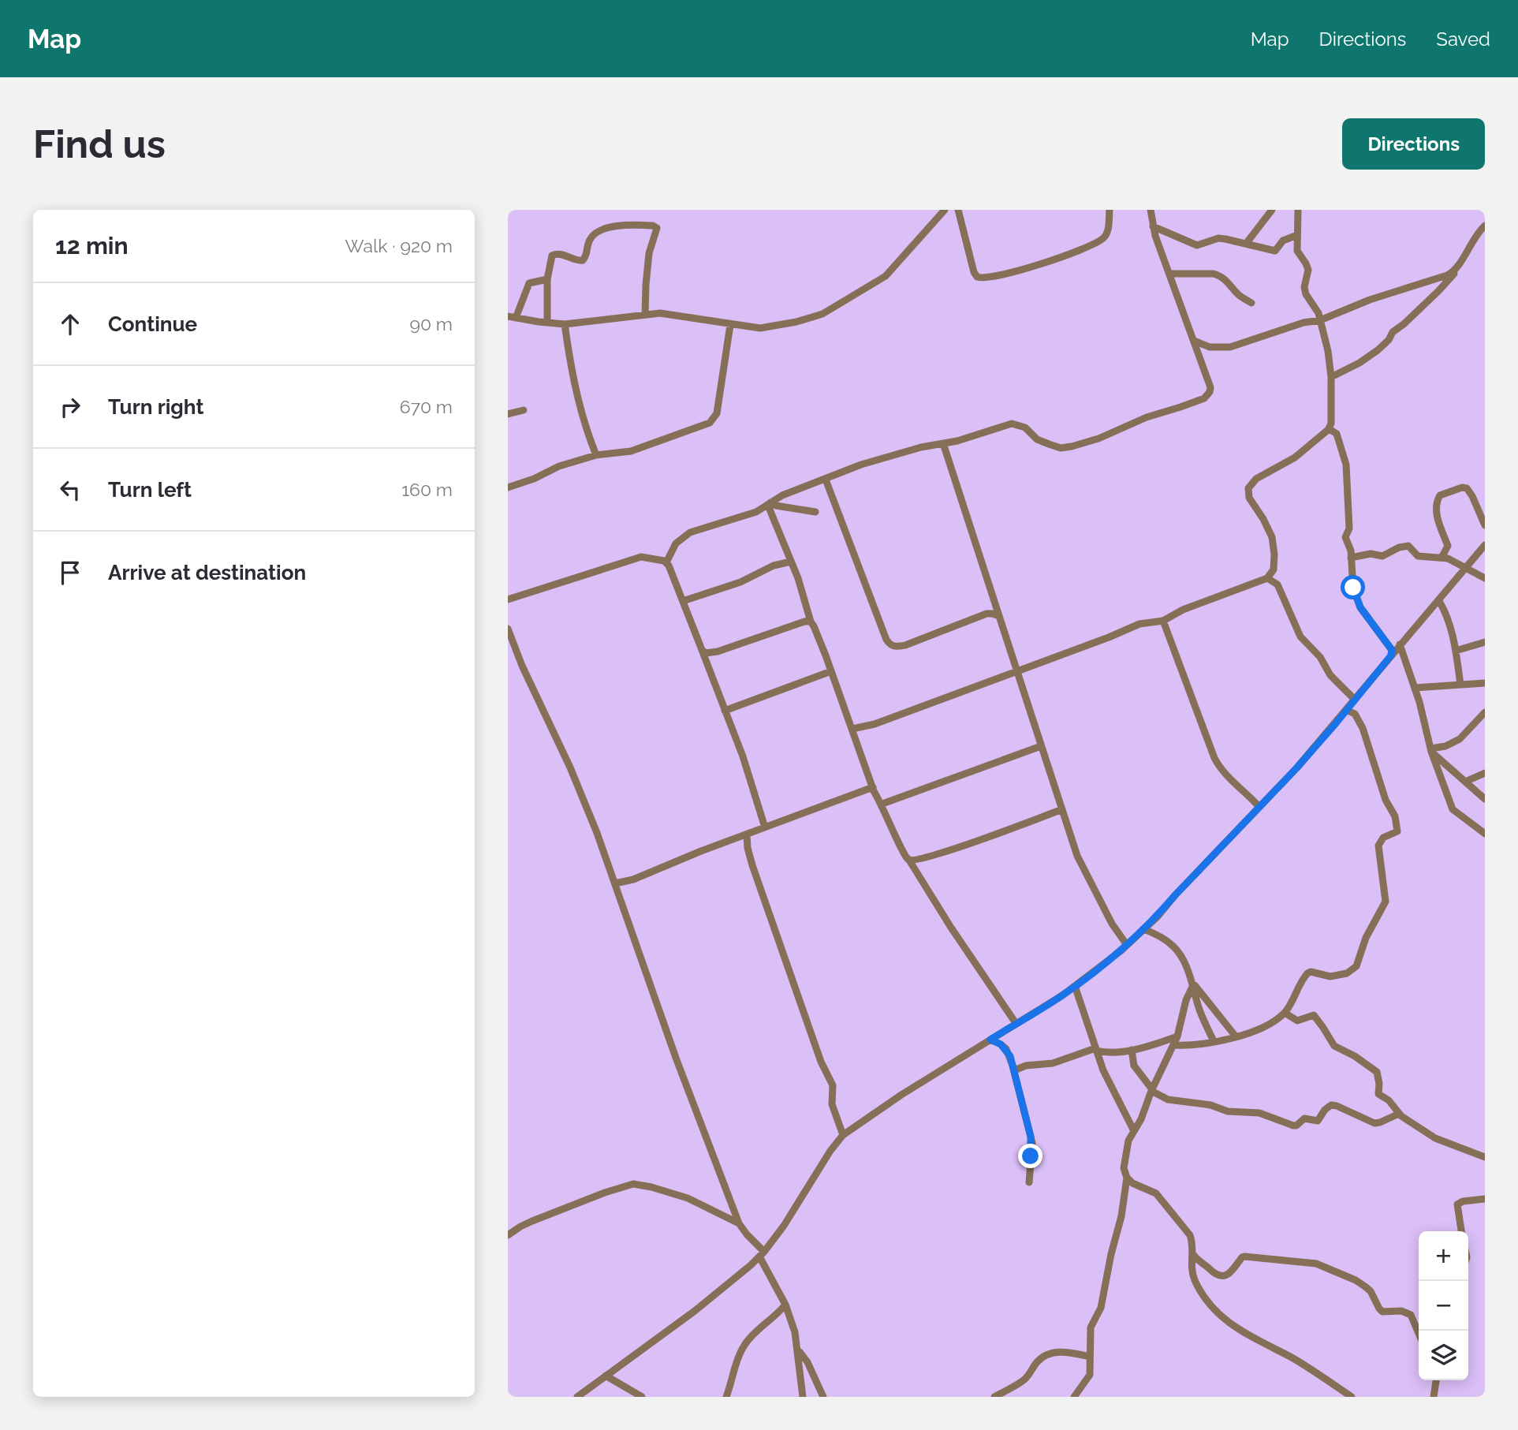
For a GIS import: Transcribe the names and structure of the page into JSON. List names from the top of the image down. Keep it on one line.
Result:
{"page":{"header":"Map","nav":["Map","Directions","Saved"],"buttons":"Directions","title":"Find us","heading":["12 min","Walk · 920 m"],"list":[["Continue","90 m"],["Turn right","670 m"],["Turn left","160 m"],"Arrive at destination"],"map_buttons":["+","−"]}}
